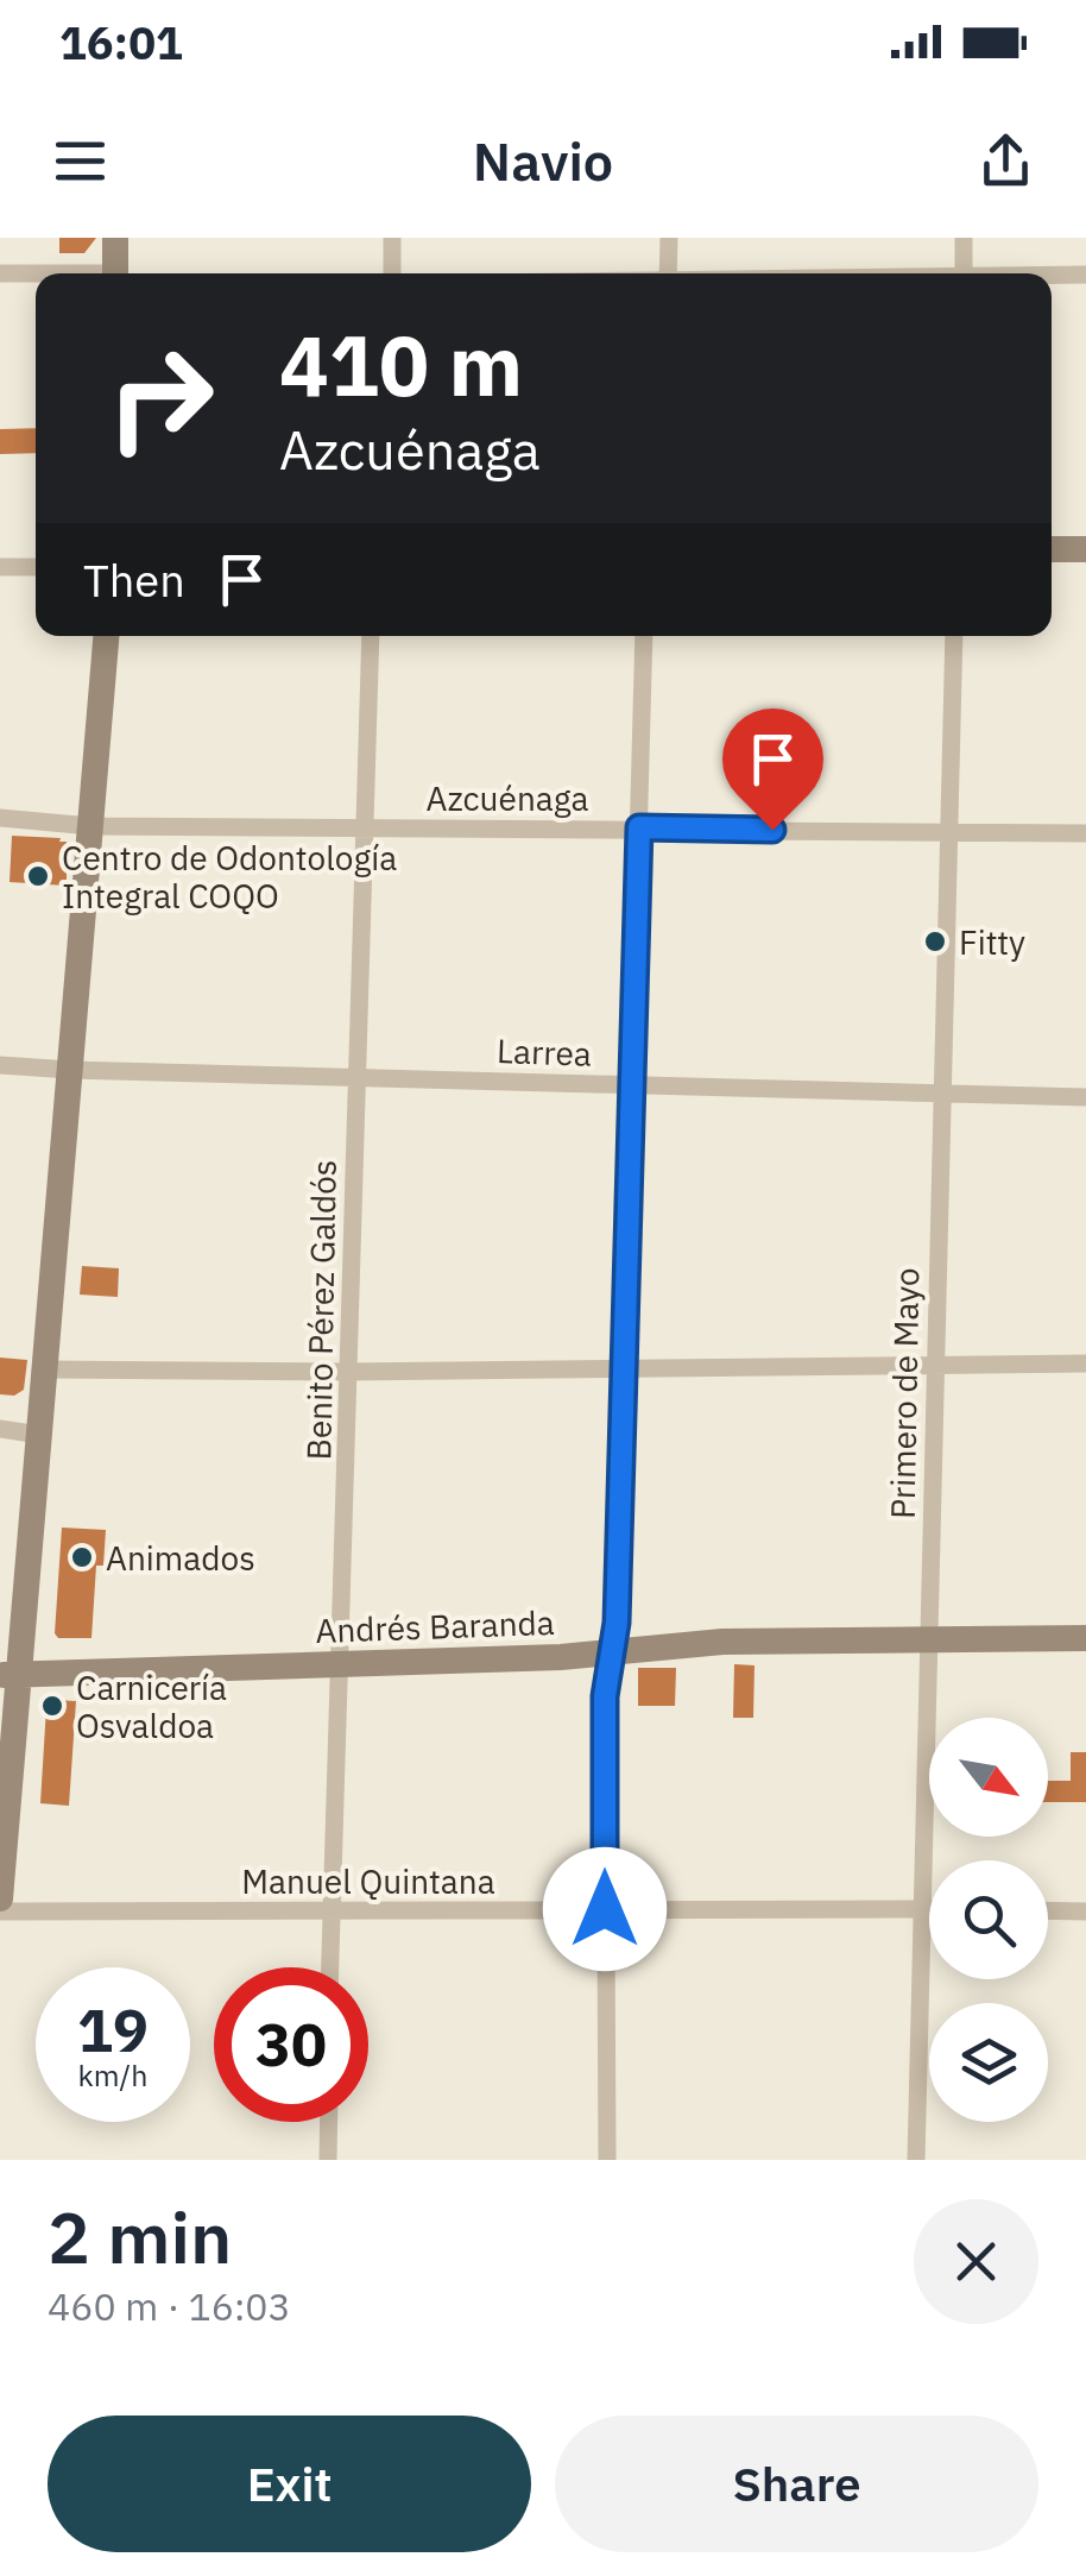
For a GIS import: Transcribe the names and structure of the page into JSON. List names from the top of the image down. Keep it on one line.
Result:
{"streets":{"main road":["Andrés Baranda"],"street":["Azcuénaga","Larrea","Benito Pérez Galdós","Primero de Mayo","Manuel Quintana"]},"crossings":[["Azcuénaga","Benito Pérez Galdós"],["Azcuénaga","Primero de Mayo"],["Larrea","Benito Pérez Galdós"],["Larrea","Primero de Mayo"],["Benito Pérez Galdós","Andrés Baranda"],["Benito Pérez Galdós","Manuel Quintana"],["Primero de Mayo","Andrés Baranda"],["Primero de Mayo","Manuel Quintana"]],"places":["Centro de Odontología Integral COQO","Fitty","Animados","Carnicería Osvaldoa"],"north":"bottom right","page":{"status":"16:01","header":"Navio","turn":["410 m","Azcuénaga"],"then":"Then","speed":"19 km/h","limit":"30","heading":["2 min","460 m · 16:03"],"buttons":["Exit","Share"]}}
